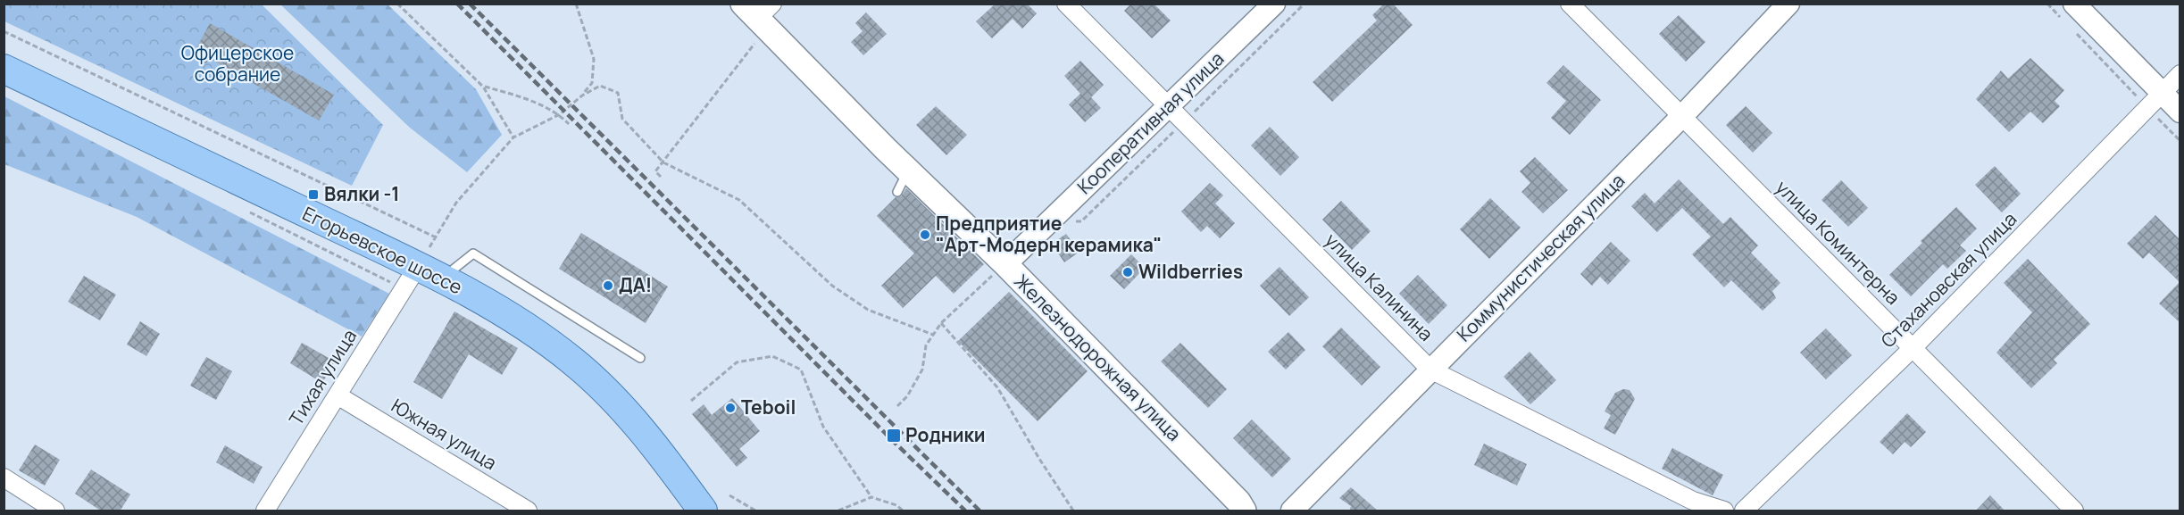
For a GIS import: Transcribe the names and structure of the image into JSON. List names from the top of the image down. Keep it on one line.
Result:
{"streets":{"main road":["Егорьевское шоссе","Железнодорожная улица"],"street":["Кооперативная улица","улица Коминтерна","Коммунистическая улица","Стахановская улица","улица Калинина","Тихая улица","Южная улица"]},"crossings":[["Кооперативная улица","улица Калинина"],["Кооперативная улица","Железнодорожная улица"],["улица Коминтерна","Коммунистическая улица"],["улица Коминтерна","Стахановская улица"],["Егорьевское шоссе","Тихая улица"],["Коммунистическая улица","улица Калинина"],["Тихая улица","Южная улица"]],"parks":["Офицерское собрание"],"places":{"transit":["Вялки -1","Родники"],"other":["Предприятие \"Арт-Модерн керамика\"","Wildberries","ДА!","Teboil"]}}
